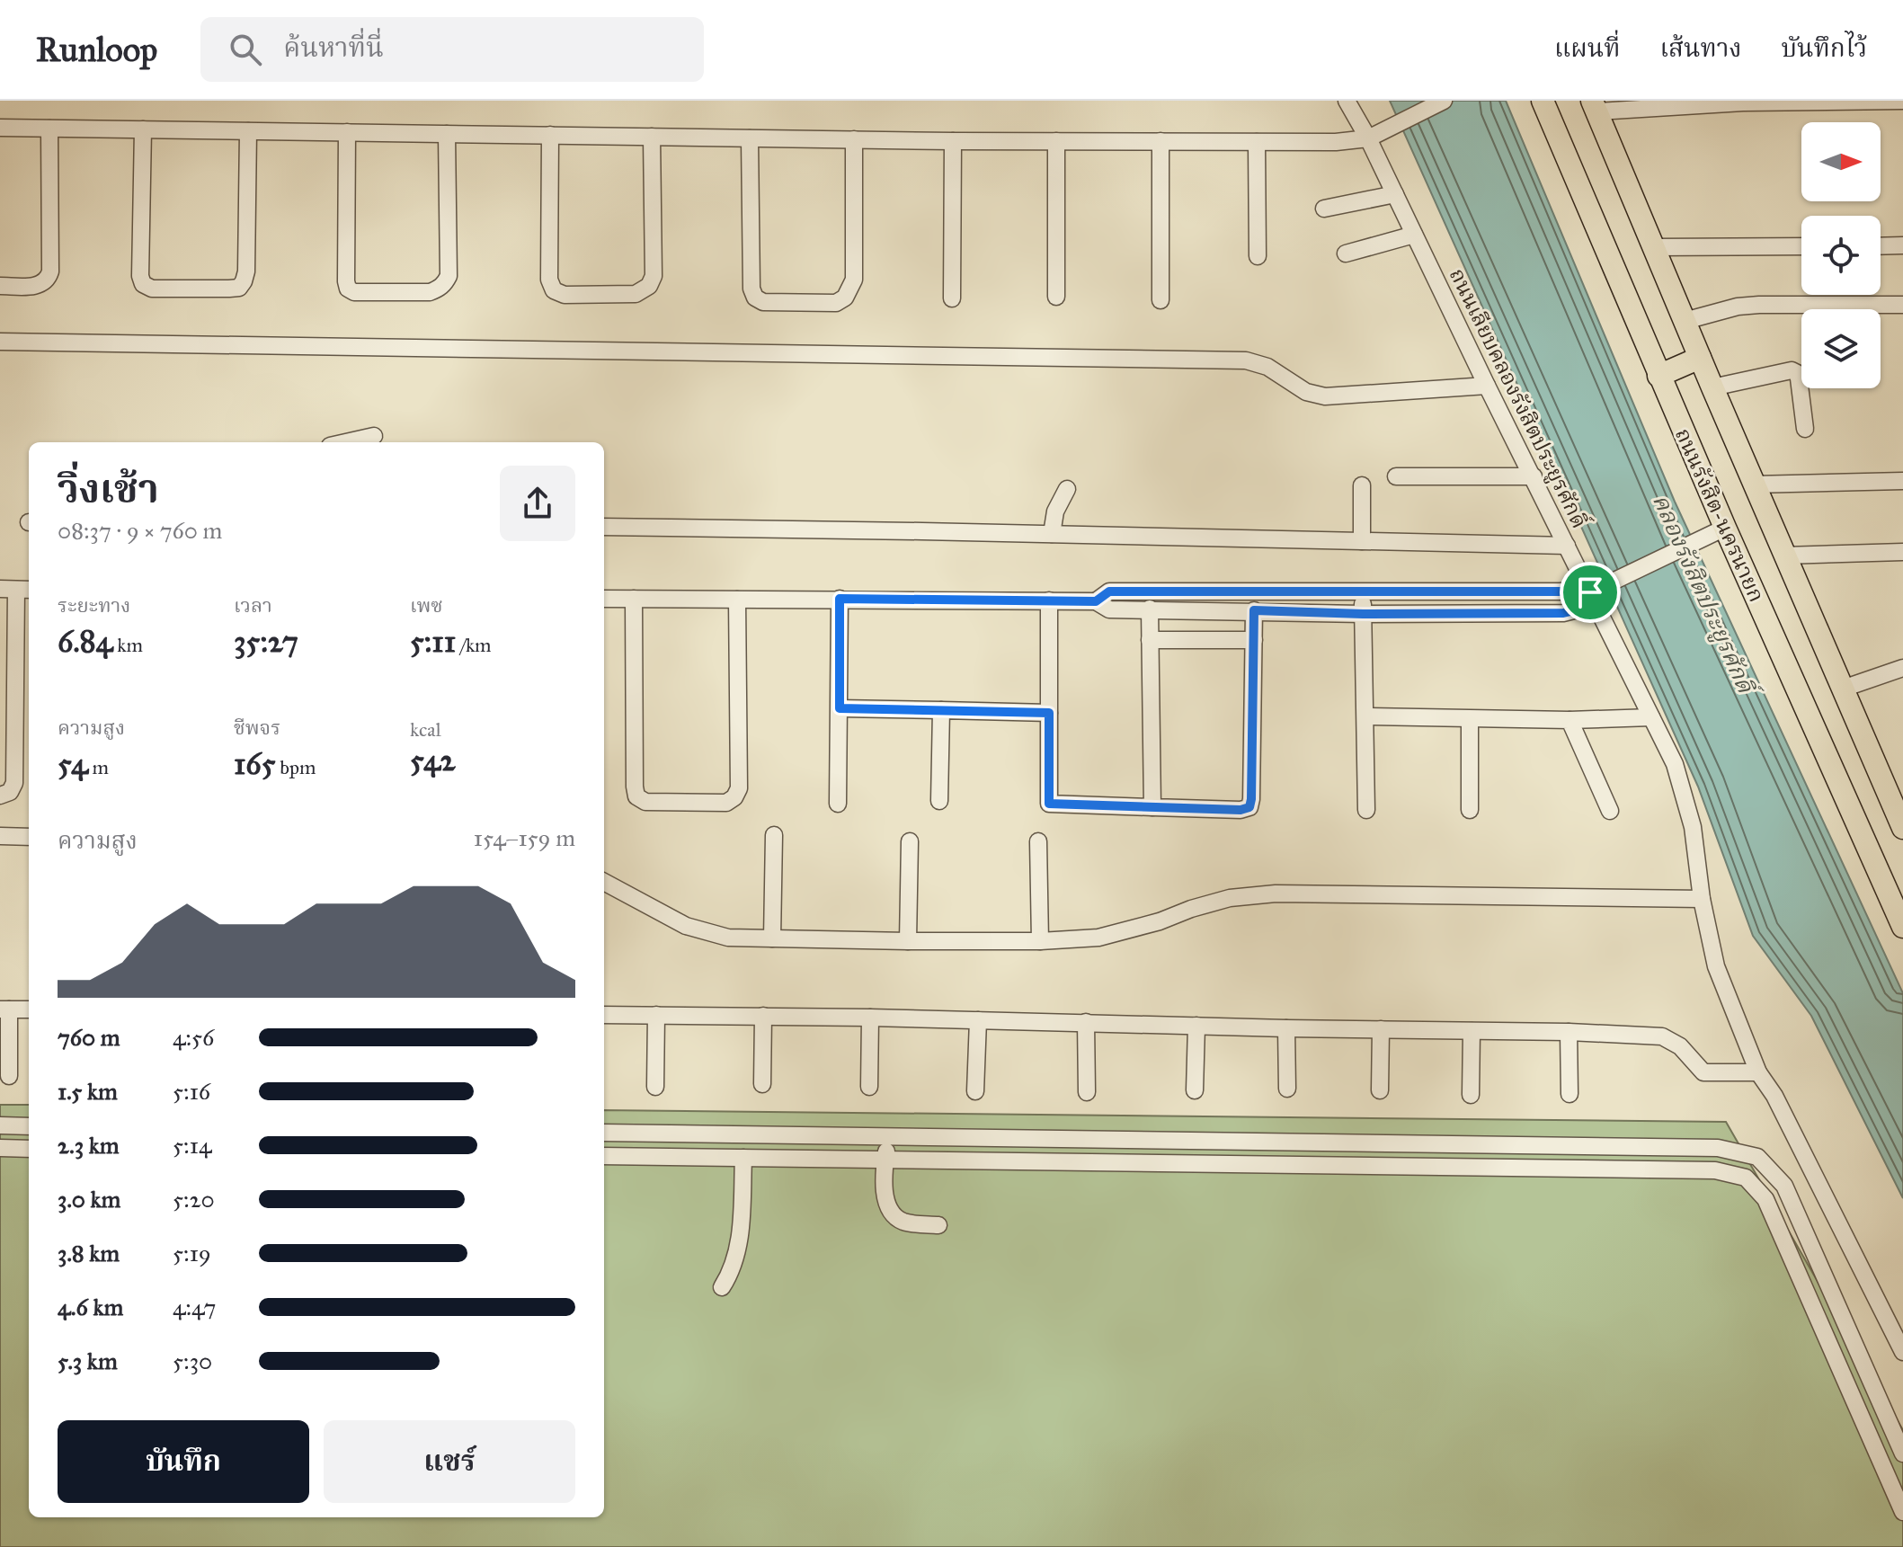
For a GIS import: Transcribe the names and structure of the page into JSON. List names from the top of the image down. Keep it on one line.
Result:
{"streets":{"main road":["ถนนรังสิต-นครนายก"],"street":["ถนนเลียบคลองรังสิตประยูรศักดิ์"]},"water":["คลองรังสิตประยูรศักดิ์"],"north":"right","page":{"header":"Runloop","search":"ค้นหาที่นี่","nav":["แผนที่","เส้นทาง","บันทึกไว้"],"heading":["วิ่งเช้า","08:37 · 9 × 760 m"],"stats":[["ระยะทาง","6.84 km"],["เวลา","35:27"],["เพซ","5:11 /km"],["ความสูง","54 m"],["ชีพจร","165 bpm"],["kcal","542"]],"chart":["ความสูง","154–159 m"],"list":[{"name":"760 m","note":"4:56"},{"name":"1.5 km","note":"5:16"},{"name":"2.3 km","note":"5:14"},{"name":"3.0 km","note":"5:20"},{"name":"3.8 km","note":"5:19"},{"name":"4.6 km","note":"4:47"},{"name":"5.3 km","note":"5:30"}],"buttons":["บันทึก","แชร์"]}}
